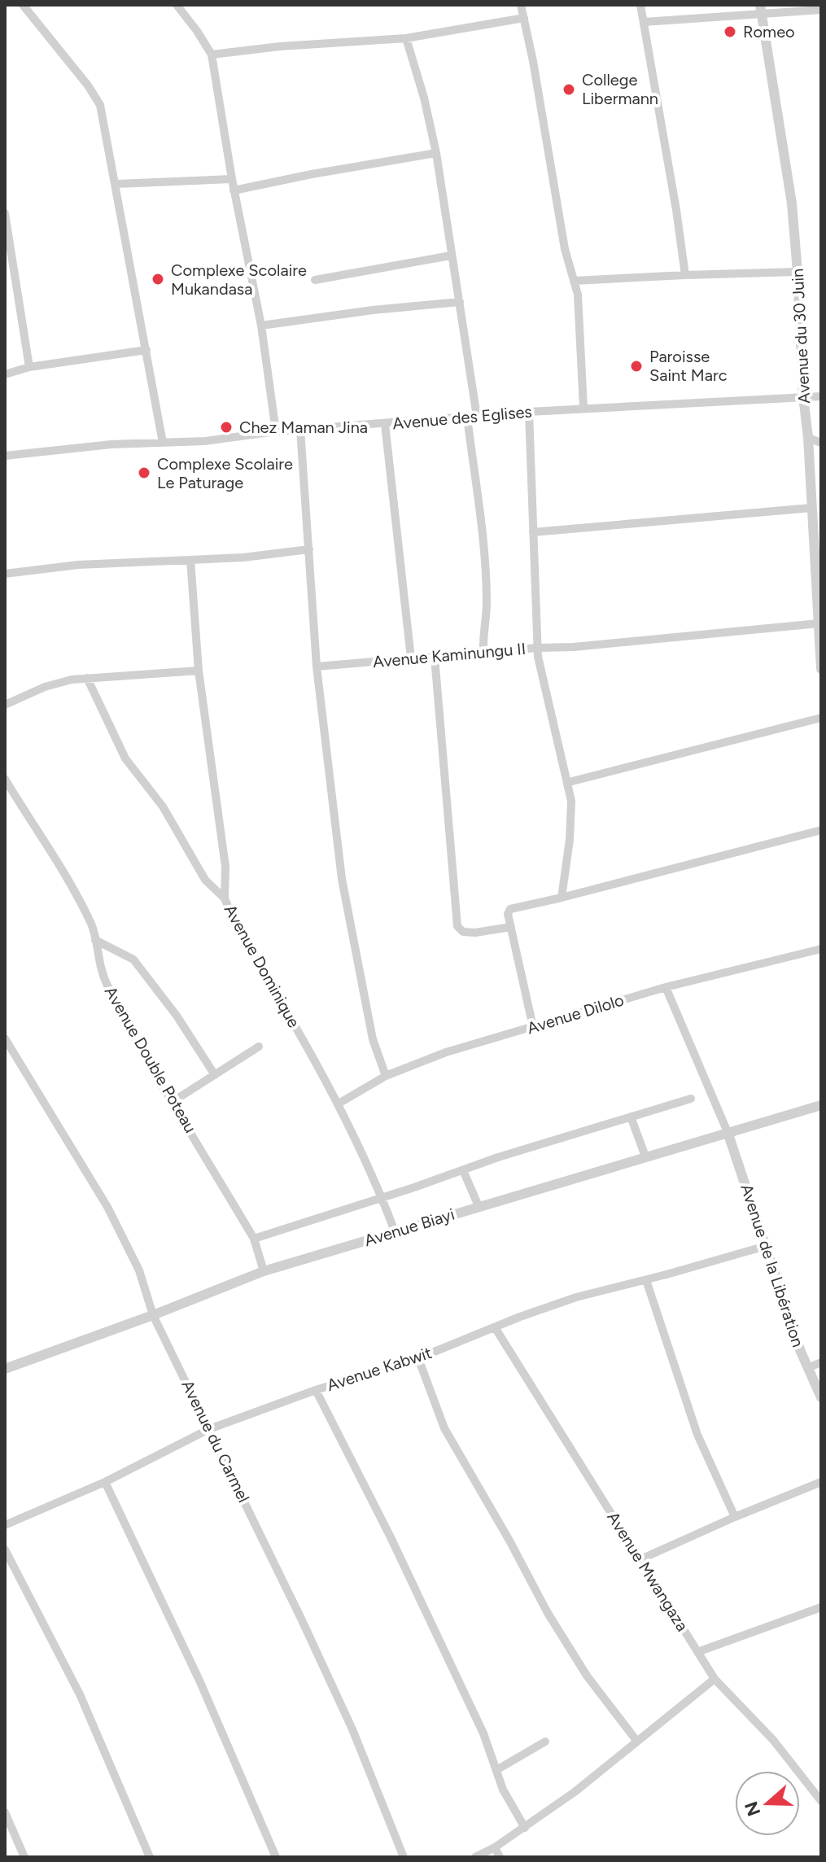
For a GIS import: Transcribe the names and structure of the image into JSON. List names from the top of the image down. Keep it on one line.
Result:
{"streets":{"street":["Avenue du 30 Juin","Avenue des Eglises","Avenue Kaminungu II","Avenue Dominique","Avenue Dilolo","Avenue Double Poteau","Avenue Biayi","Avenue de la Libération","Avenue Kabwit","Avenue du Carmel","Avenue Mwangaza"]},"crossings":[["Avenue du 30 Juin","Avenue des Eglises"],["Avenue du 30 Juin","Avenue Kaminungu II"],["Avenue Dominique","Avenue Dilolo"],["Avenue Dominique","Avenue Biayi"],["Avenue Double Poteau","Avenue Biayi"],["Avenue Biayi","Avenue de la Libération"],["Avenue Biayi","Avenue du Carmel"],["Avenue de la Libération","Avenue Kabwit"],["Avenue Kabwit","Avenue du Carmel"],["Avenue Kabwit","Avenue Mwangaza"]],"places":["Romeo","College Libermann","Complexe Scolaire Mukandasa","Paroisse Saint Marc","Chez Maman Jina","Complexe Scolaire Le Paturage"],"north":"left"}
